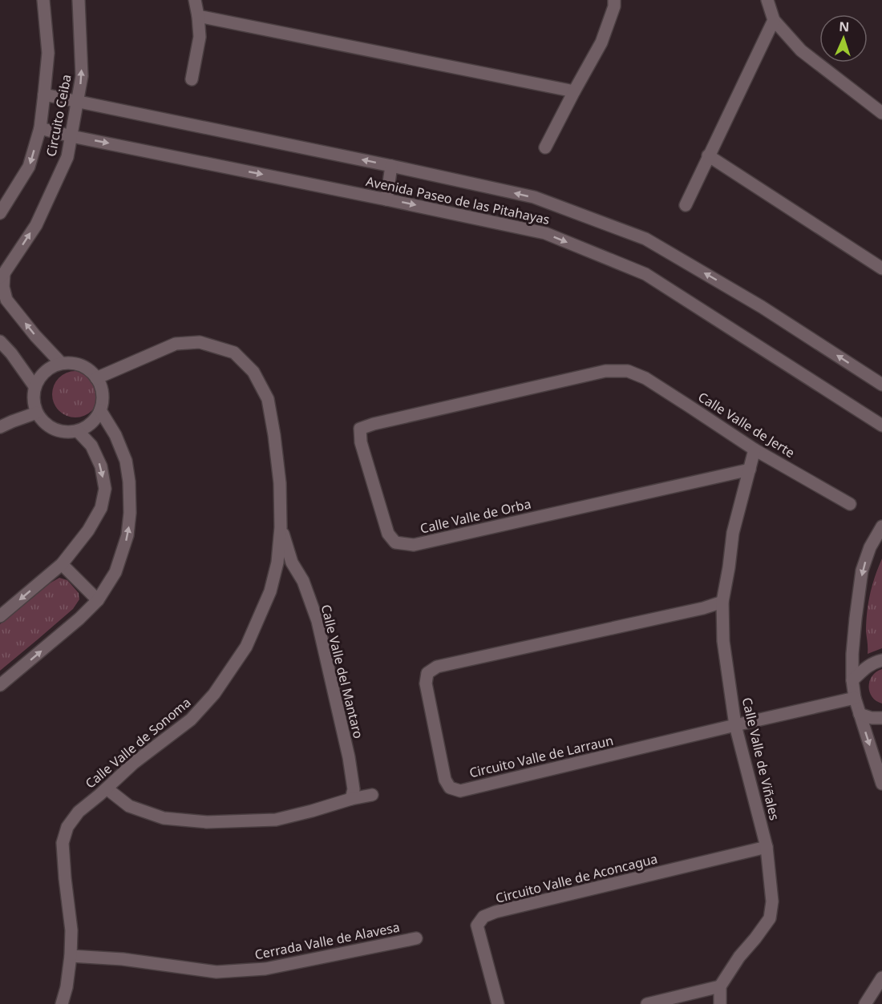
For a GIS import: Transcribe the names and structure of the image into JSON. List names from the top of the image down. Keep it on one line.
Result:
{"streets":{"street":["Circuito Ceiba","Avenida Paseo de las Pitahayas","Calle Valle de Jerte","Calle Valle de Orba","Calle Valle del Mantaro","Calle Valle de Sonoma","Circuito Valle de Larraun","Calle Valle de Viñales","Circuito Valle de Aconcagua","Cerrada Valle de Alavesa"]},"crossings":[["Circuito Ceiba","Avenida Paseo de las Pitahayas"],["Calle Valle de Jerte","Calle Valle de Orba"],["Calle Valle de Jerte","Calle Valle de Viñales"],["Calle Valle de Orba","Calle Valle de Viñales"],["Calle Valle del Mantaro","Calle Valle de Sonoma"],["Calle Valle de Sonoma","Cerrada Valle de Alavesa"],["Circuito Valle de Larraun","Calle Valle de Viñales"],["Calle Valle de Viñales","Circuito Valle de Aconcagua"]],"north":"top"}
